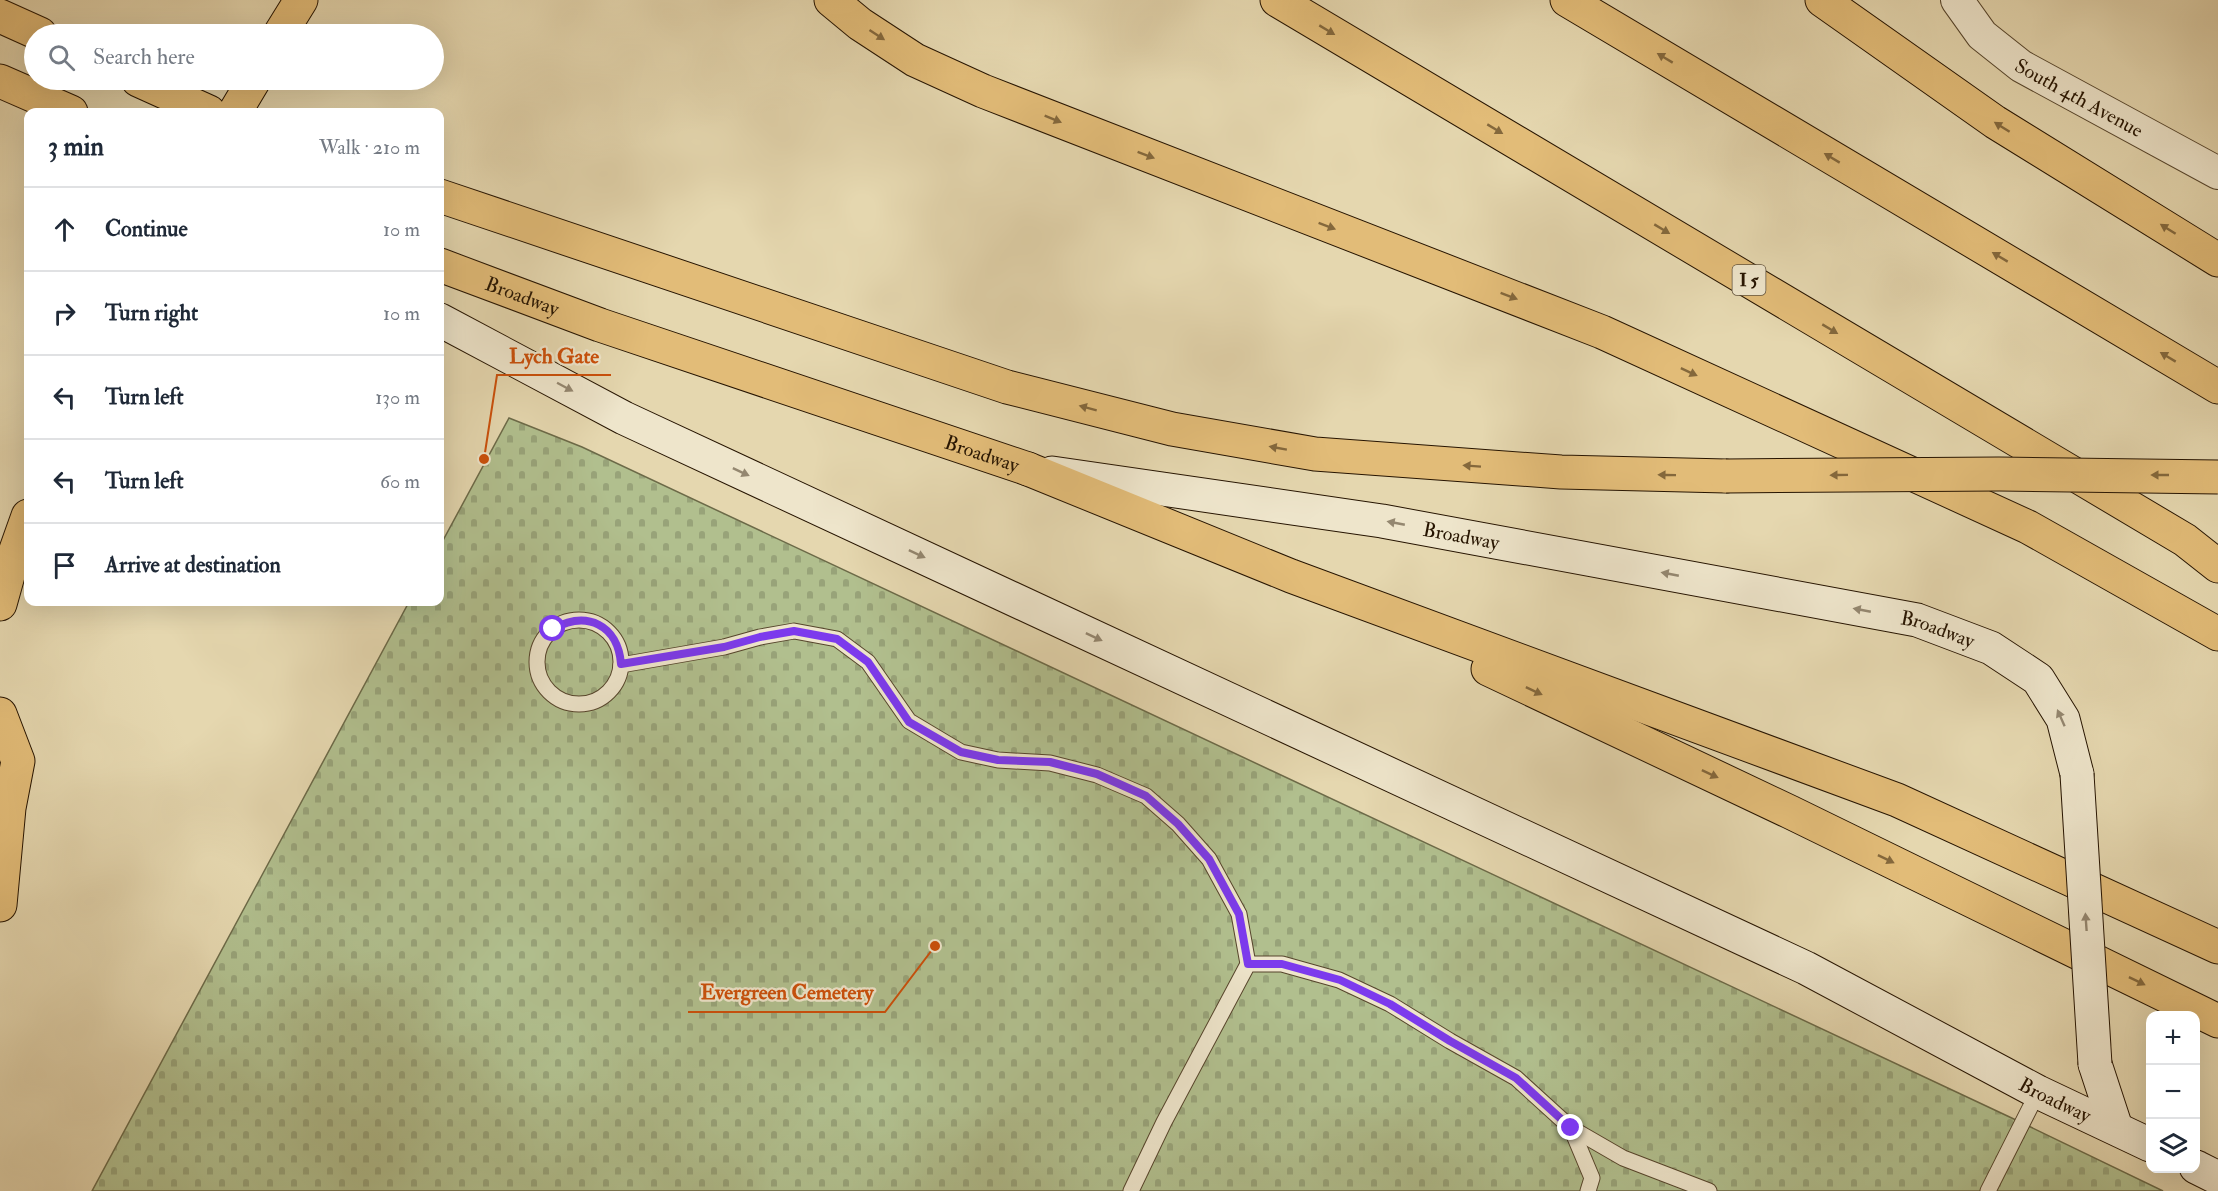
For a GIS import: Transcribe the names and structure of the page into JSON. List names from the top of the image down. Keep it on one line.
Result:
{"streets":{"main road":["I 5","Broadway"],"street":["South 4th Avenue"]},"places":["Lych Gate","Evergreen Cemetery"],"page":{"search":"Search here","heading":["3 min","Walk · 210 m"],"list":[["Continue","10 m"],["Turn right","10 m"],["Turn left","130 m"],["Turn left","60 m"],"Arrive at destination"],"map_buttons":["+","−"]}}
